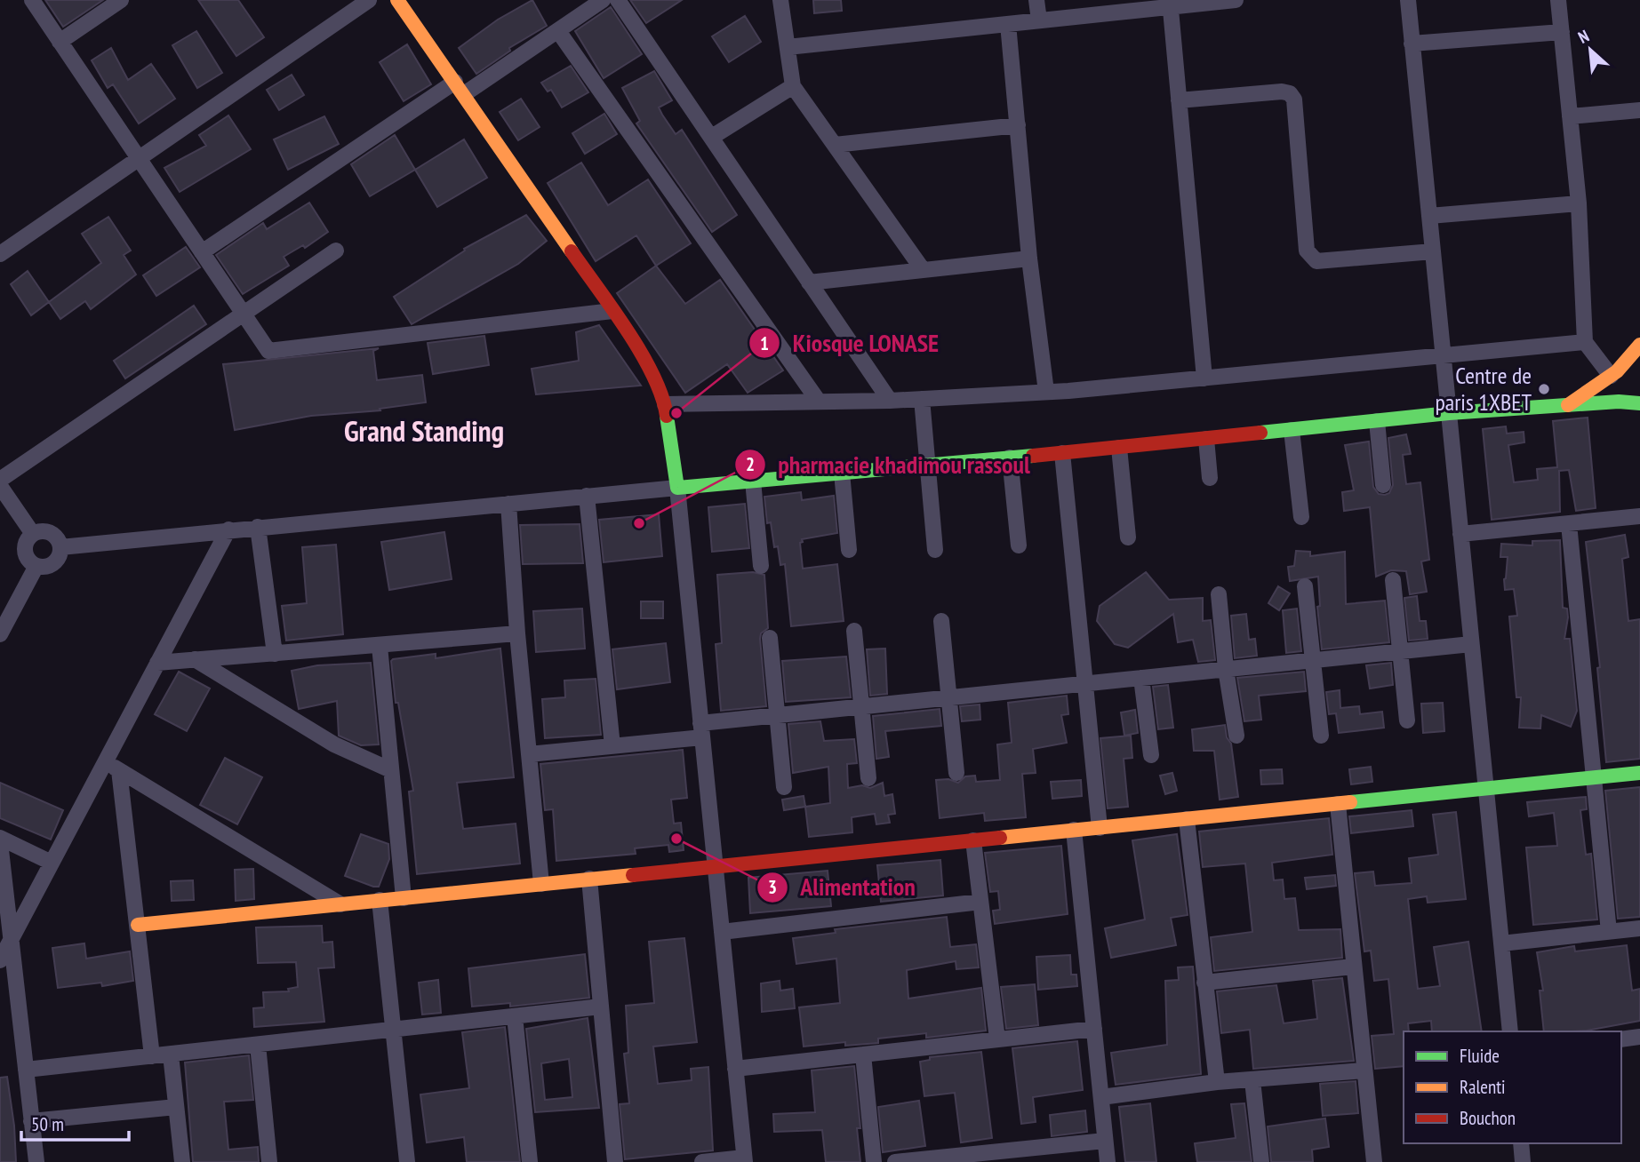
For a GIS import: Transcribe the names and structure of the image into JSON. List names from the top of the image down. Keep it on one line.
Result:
{"districts":["Grand Standing"],"places":["Centre de paris 1XBET","Kiosque LONASE","pharmacie khadimou rassoul","Alimentation"],"legend":["Fluide","Ralenti","Bouchon"],"scale_bar":"50 m","north":"top left"}
